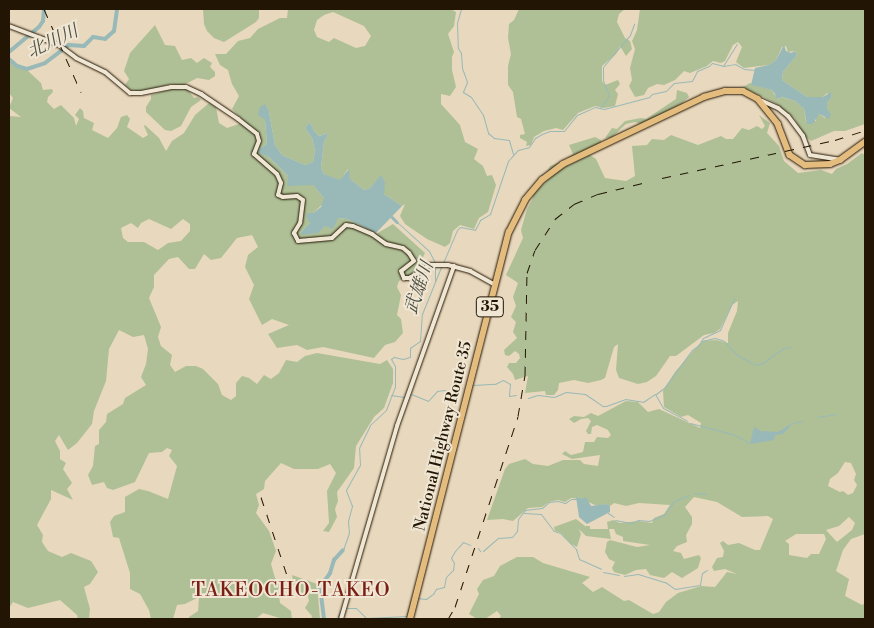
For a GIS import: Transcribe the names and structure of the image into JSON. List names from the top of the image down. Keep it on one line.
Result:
{"streets":{"highway":["35","National Highway Route 35"]},"crossings":[["35","National Highway Route 35"]],"districts":["TAKEOCHO-TAKEO"],"water":["北川川","武雄川"]}
